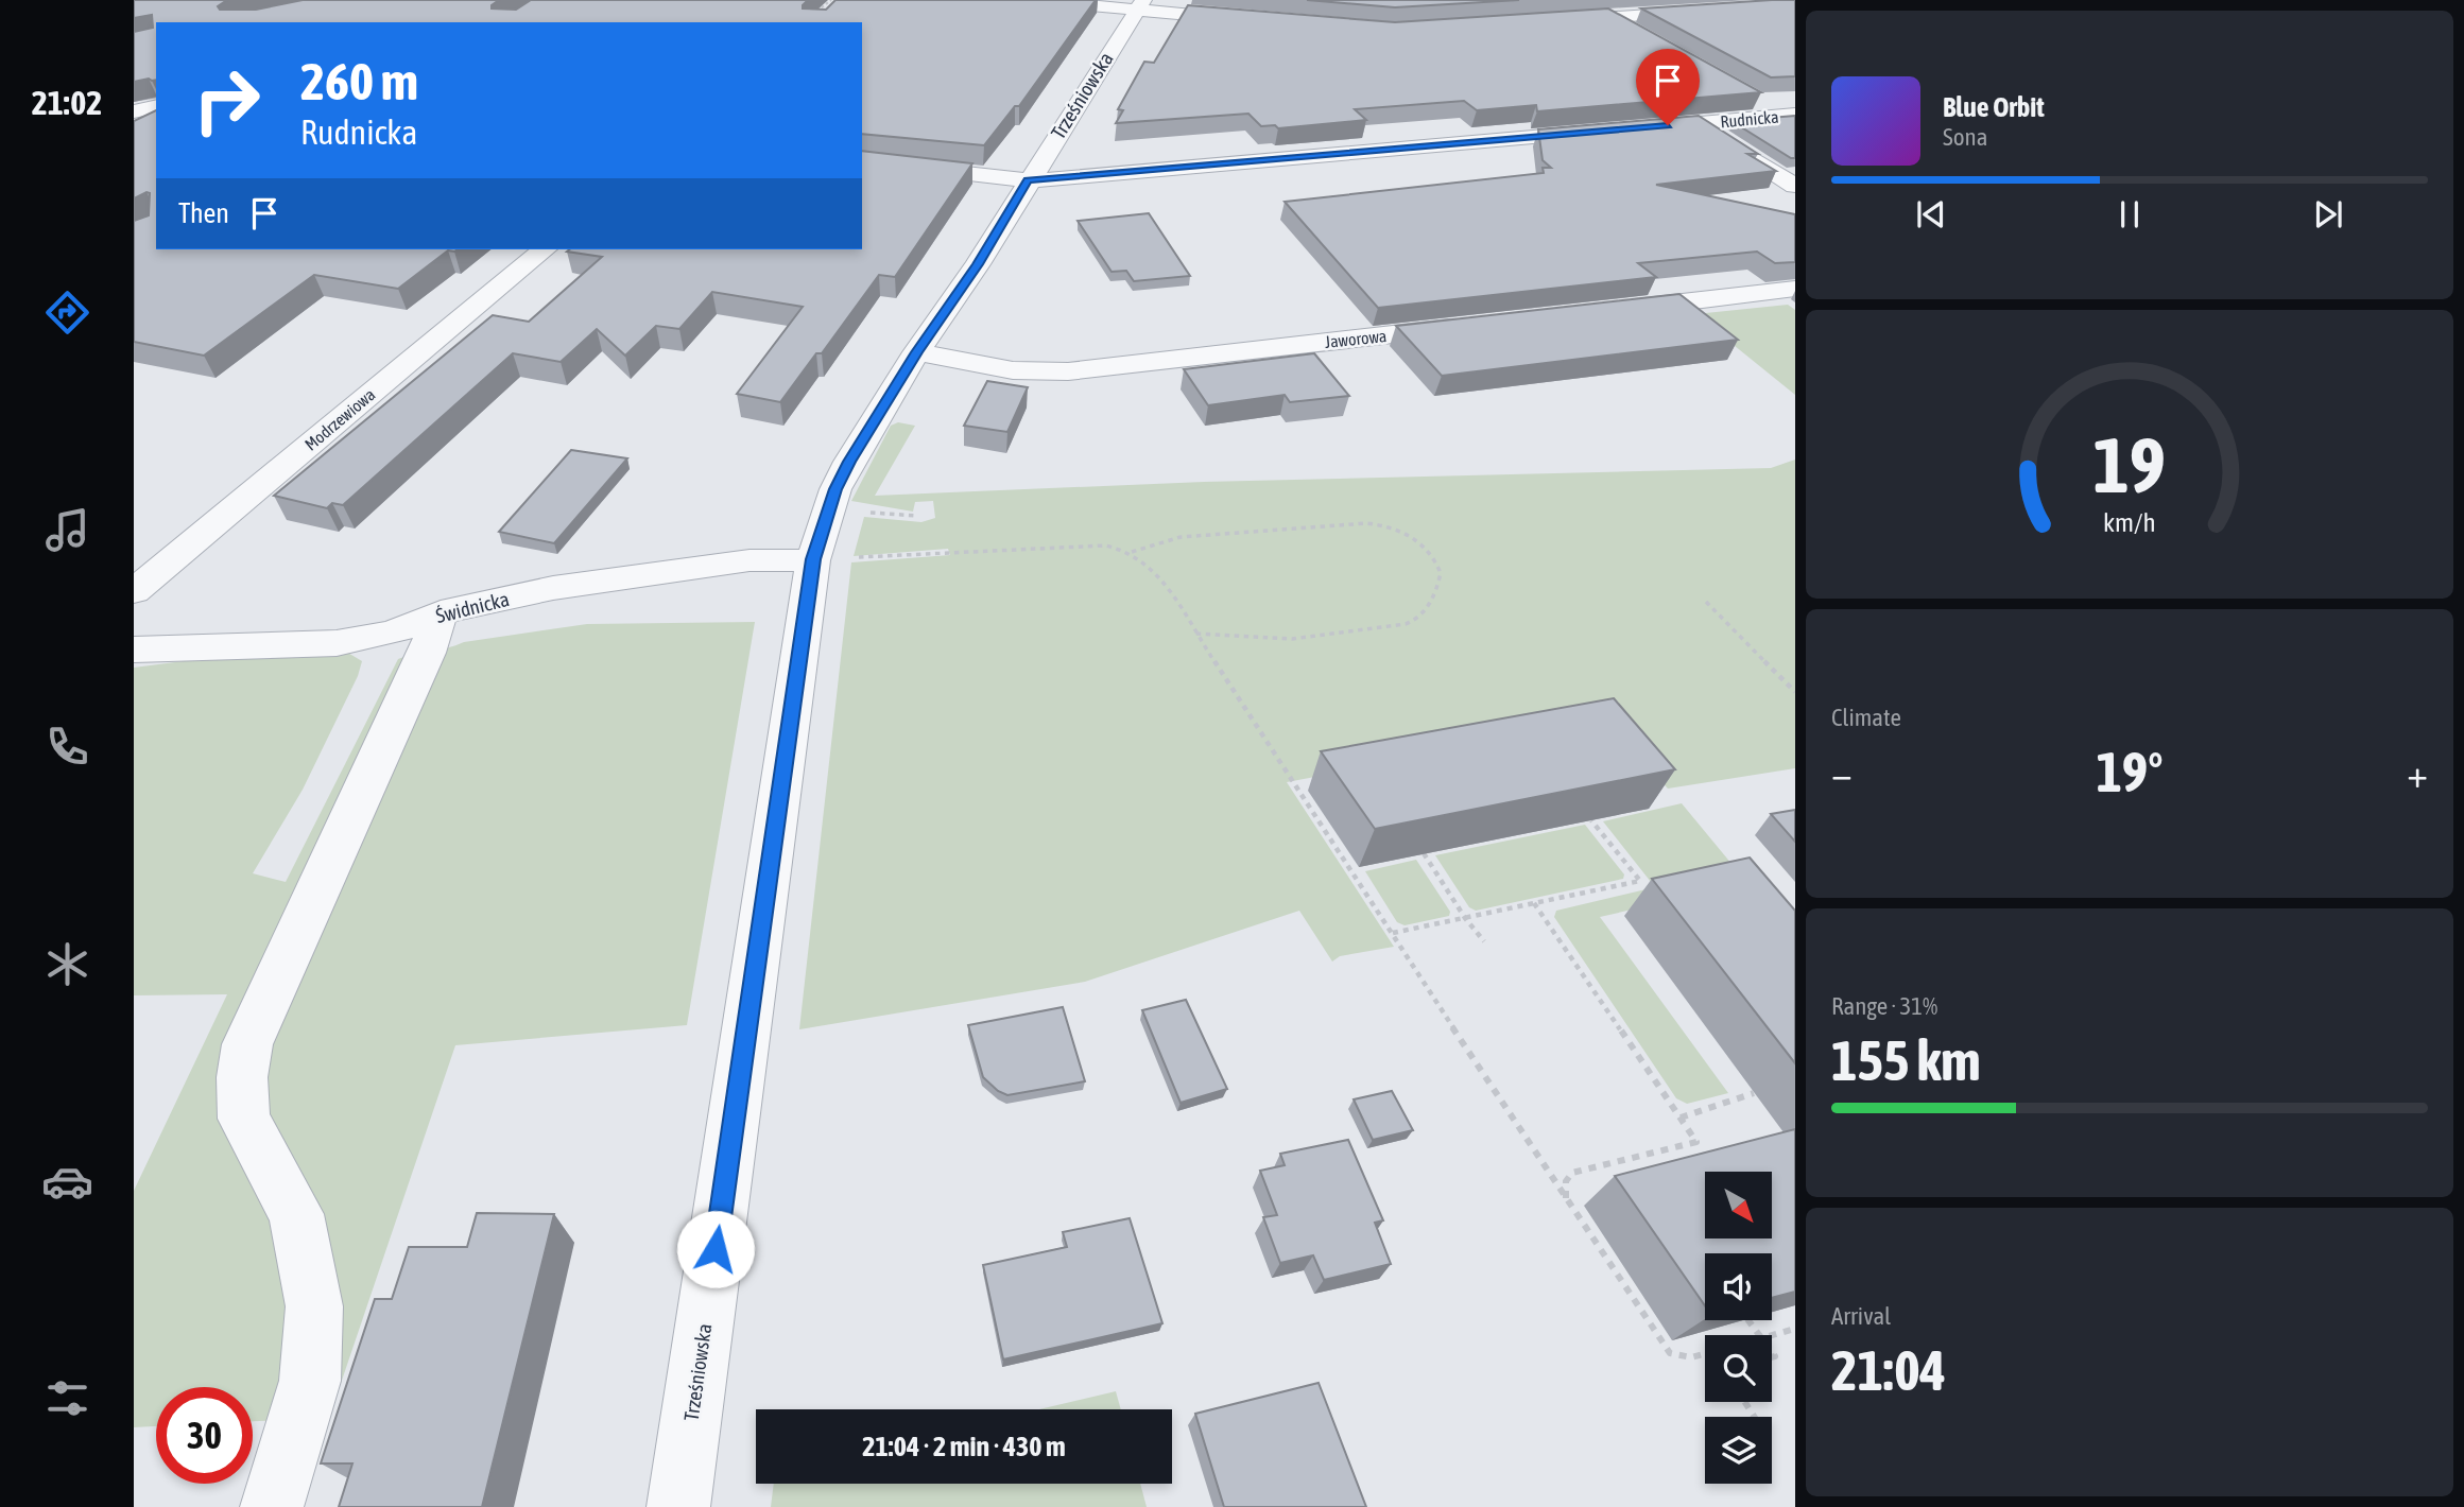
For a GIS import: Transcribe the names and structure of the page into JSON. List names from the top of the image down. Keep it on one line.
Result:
{"streets":{"street":["Trześniowska","Rudnicka","Jaworowa","Modrzewiowa","Świdnicka"]},"crossings":[["Trześniowska","Rudnicka"],["Trześniowska","Jaworowa"],["Trześniowska","Świdnicka"]],"north":"bottom right","page":{"tabs":"21:02","turn":["260 m","Rudnicka"],"song":["Blue Orbit","Sona"],"then":"Then","tile":["Climate",["Range · 31%","155 km"],["Arrival","21:04"]],"heat":["−","19°","+"],"limit":"30","trip":"21:04 · 2 min · 430 m","gauge":["19","km/h"]}}
